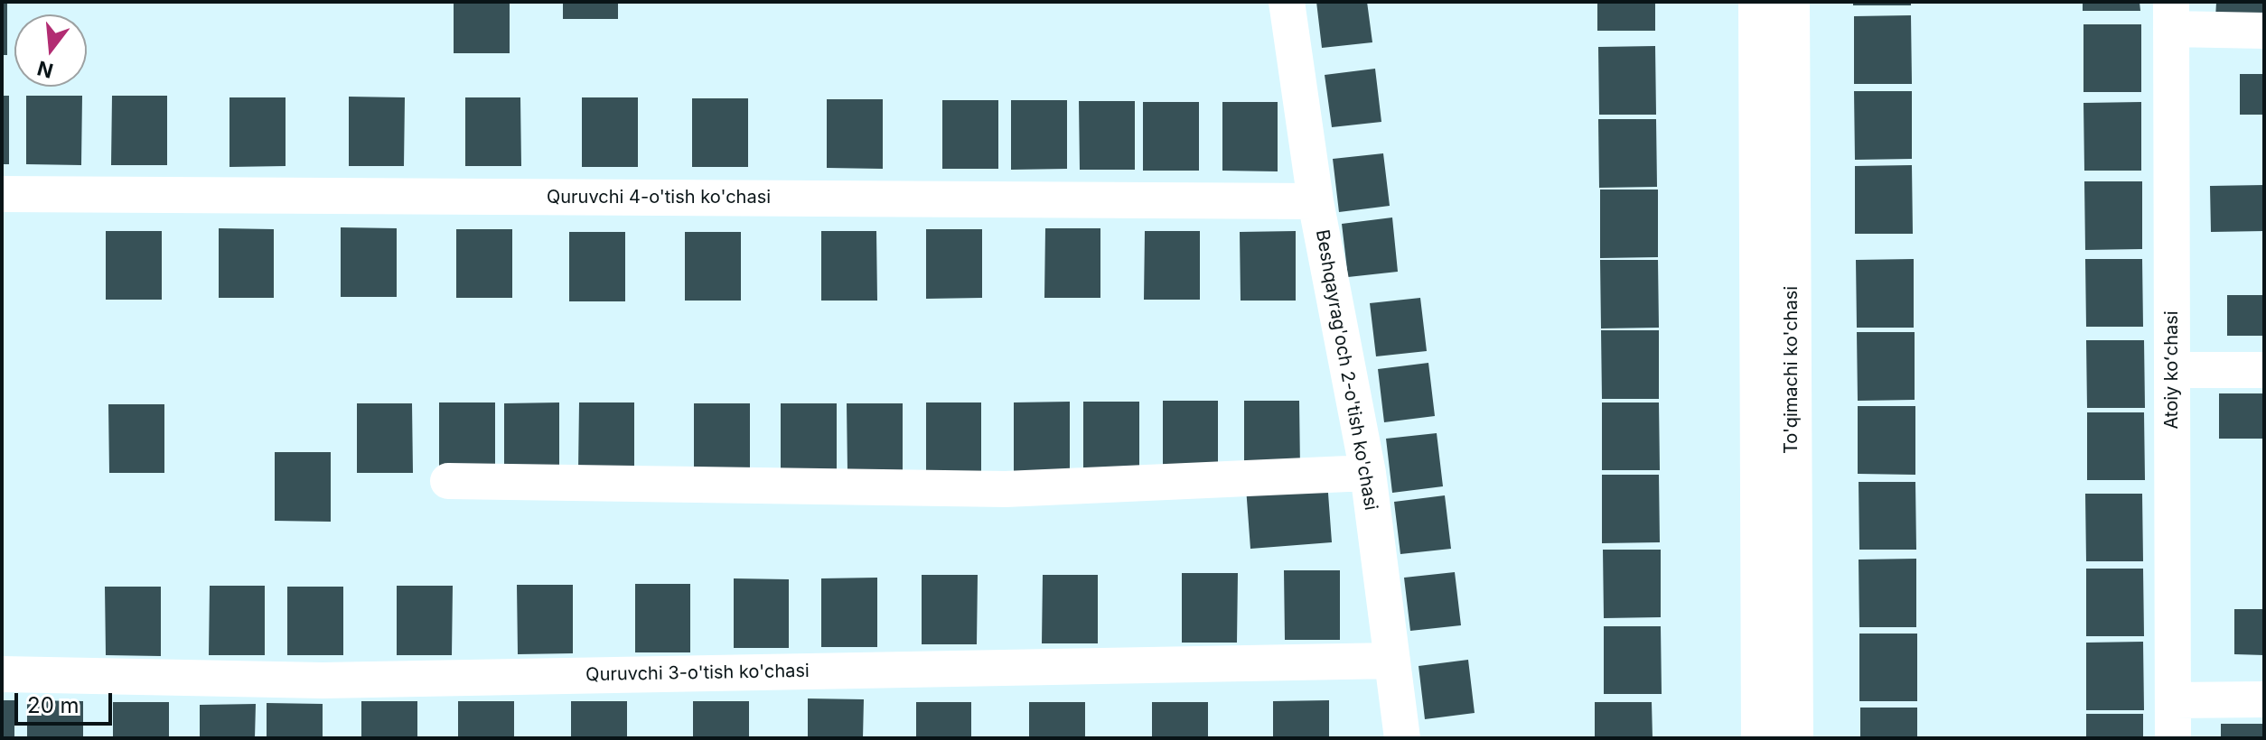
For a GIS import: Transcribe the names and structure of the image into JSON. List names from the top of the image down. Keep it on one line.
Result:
{"streets":{"main road":["To'qimachi ko'chasi"],"street":["Quruvchi 4-o'tish ko'chasi","Beshqayrag'och 2-o'tish ko'chasi","Atoiy koʻchasi","Quruvchi 3-o'tish ko'chasi"]},"crossings":[["Quruvchi 4-o'tish ko'chasi","Beshqayrag'och 2-o'tish ko'chasi"],["Beshqayrag'och 2-o'tish ko'chasi","Quruvchi 3-o'tish ko'chasi"]],"scale_bar":"20 m","north":"bottom"}
